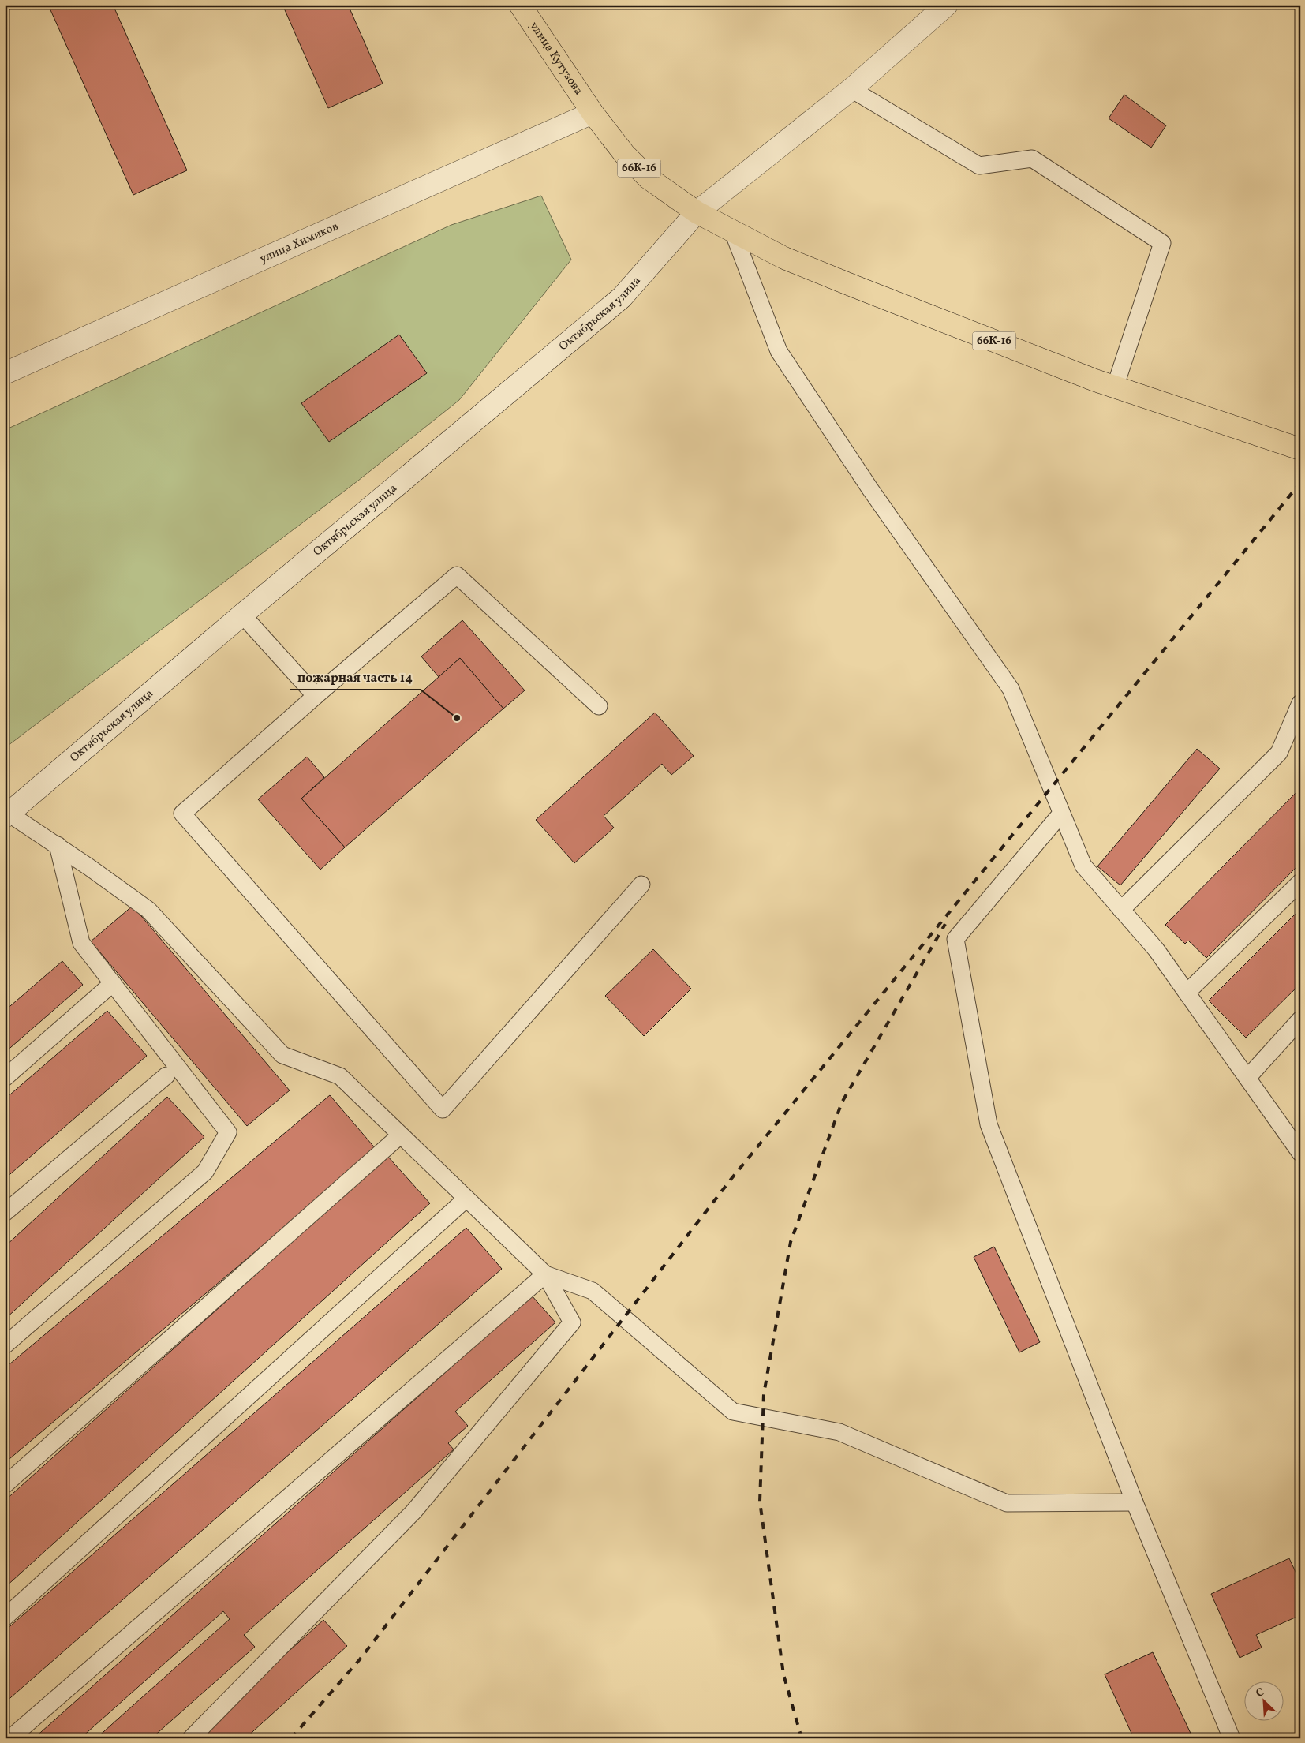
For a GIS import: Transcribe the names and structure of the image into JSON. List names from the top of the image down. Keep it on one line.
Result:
{"streets":{"main road":["улица Кутузова","66К-16"],"street":["улица Химиков","Октябрьская улица"]},"crossings":[["улица Кутузова","66К-16"],["улица Кутузова","улица Химиков"],["66К-16","улица Химиков"],["66К-16","Октябрьская улица"]],"places":["пожарная часть 14"],"north":"top left"}
